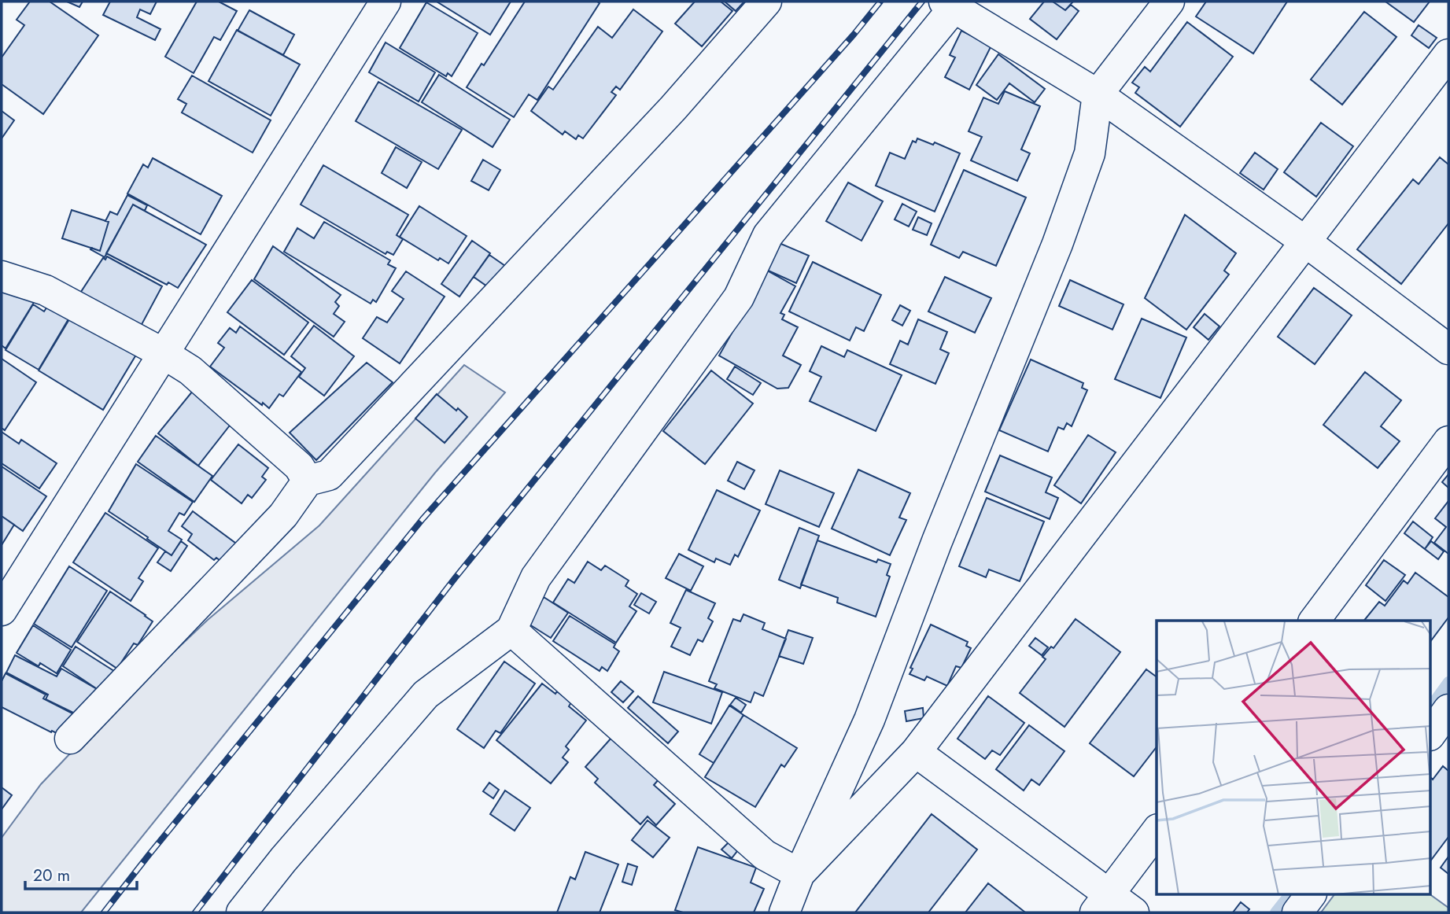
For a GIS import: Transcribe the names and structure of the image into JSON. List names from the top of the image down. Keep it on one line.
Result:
{"scale_bar":"20 m"}
